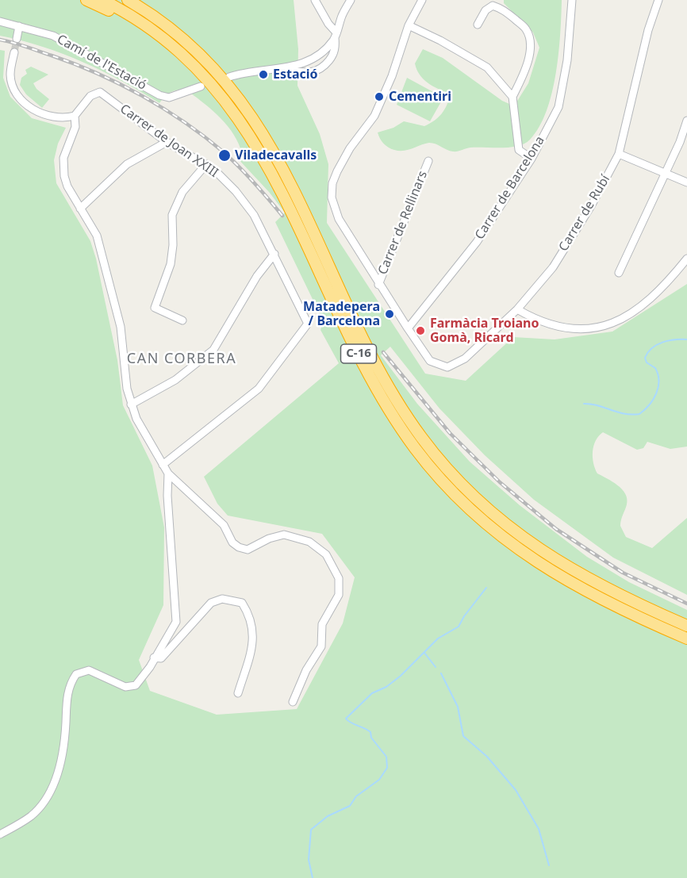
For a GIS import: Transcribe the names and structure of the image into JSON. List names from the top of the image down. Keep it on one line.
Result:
{"streets":{"highway":["C-16"],"street":["Camí de l'Estació","Carrer de Joan XXIII","Carrer de Barcelona","Carrer de Rubí","Carrer de Rellinars"]},"crossings":[["Carrer de Barcelona","Carrer de Rubí"]],"districts":["CAN CORBERA"],"places":["Estació","Cementiri","Viladecavalls","Matadepera / Barcelona","Farmàcia Troiano Gomà, Ricard"]}
